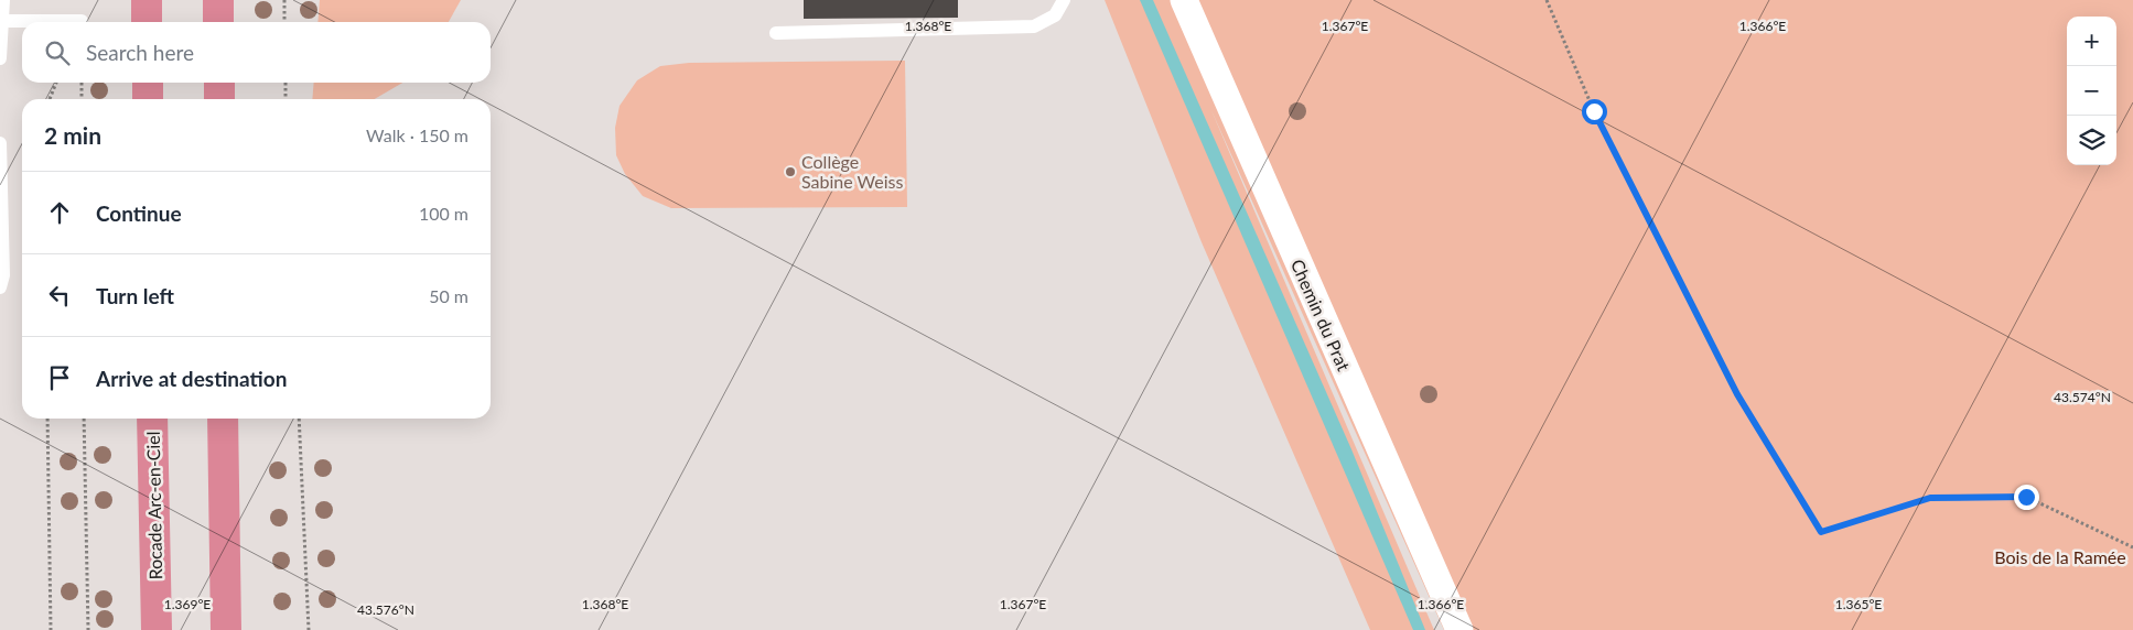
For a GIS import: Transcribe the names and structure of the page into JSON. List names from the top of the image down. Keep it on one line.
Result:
{"streets":{"highway":["Rocade Arc-en-Ciel"],"street":["Chemin du Prat"]},"parks":["Bois de la Ramée"],"places":["Collège Sabine Weiss"],"page":{"map_buttons":["+","−"],"search":"Search here","heading":["2 min","Walk · 150 m"],"list":[["Continue","100 m"],["Turn left","50 m"],"Arrive at destination"]},"coordinates":["1.368°E","1.367°E","1.366°E","43.574°N","1.369°E","1.365°E","43.576°N"]}
